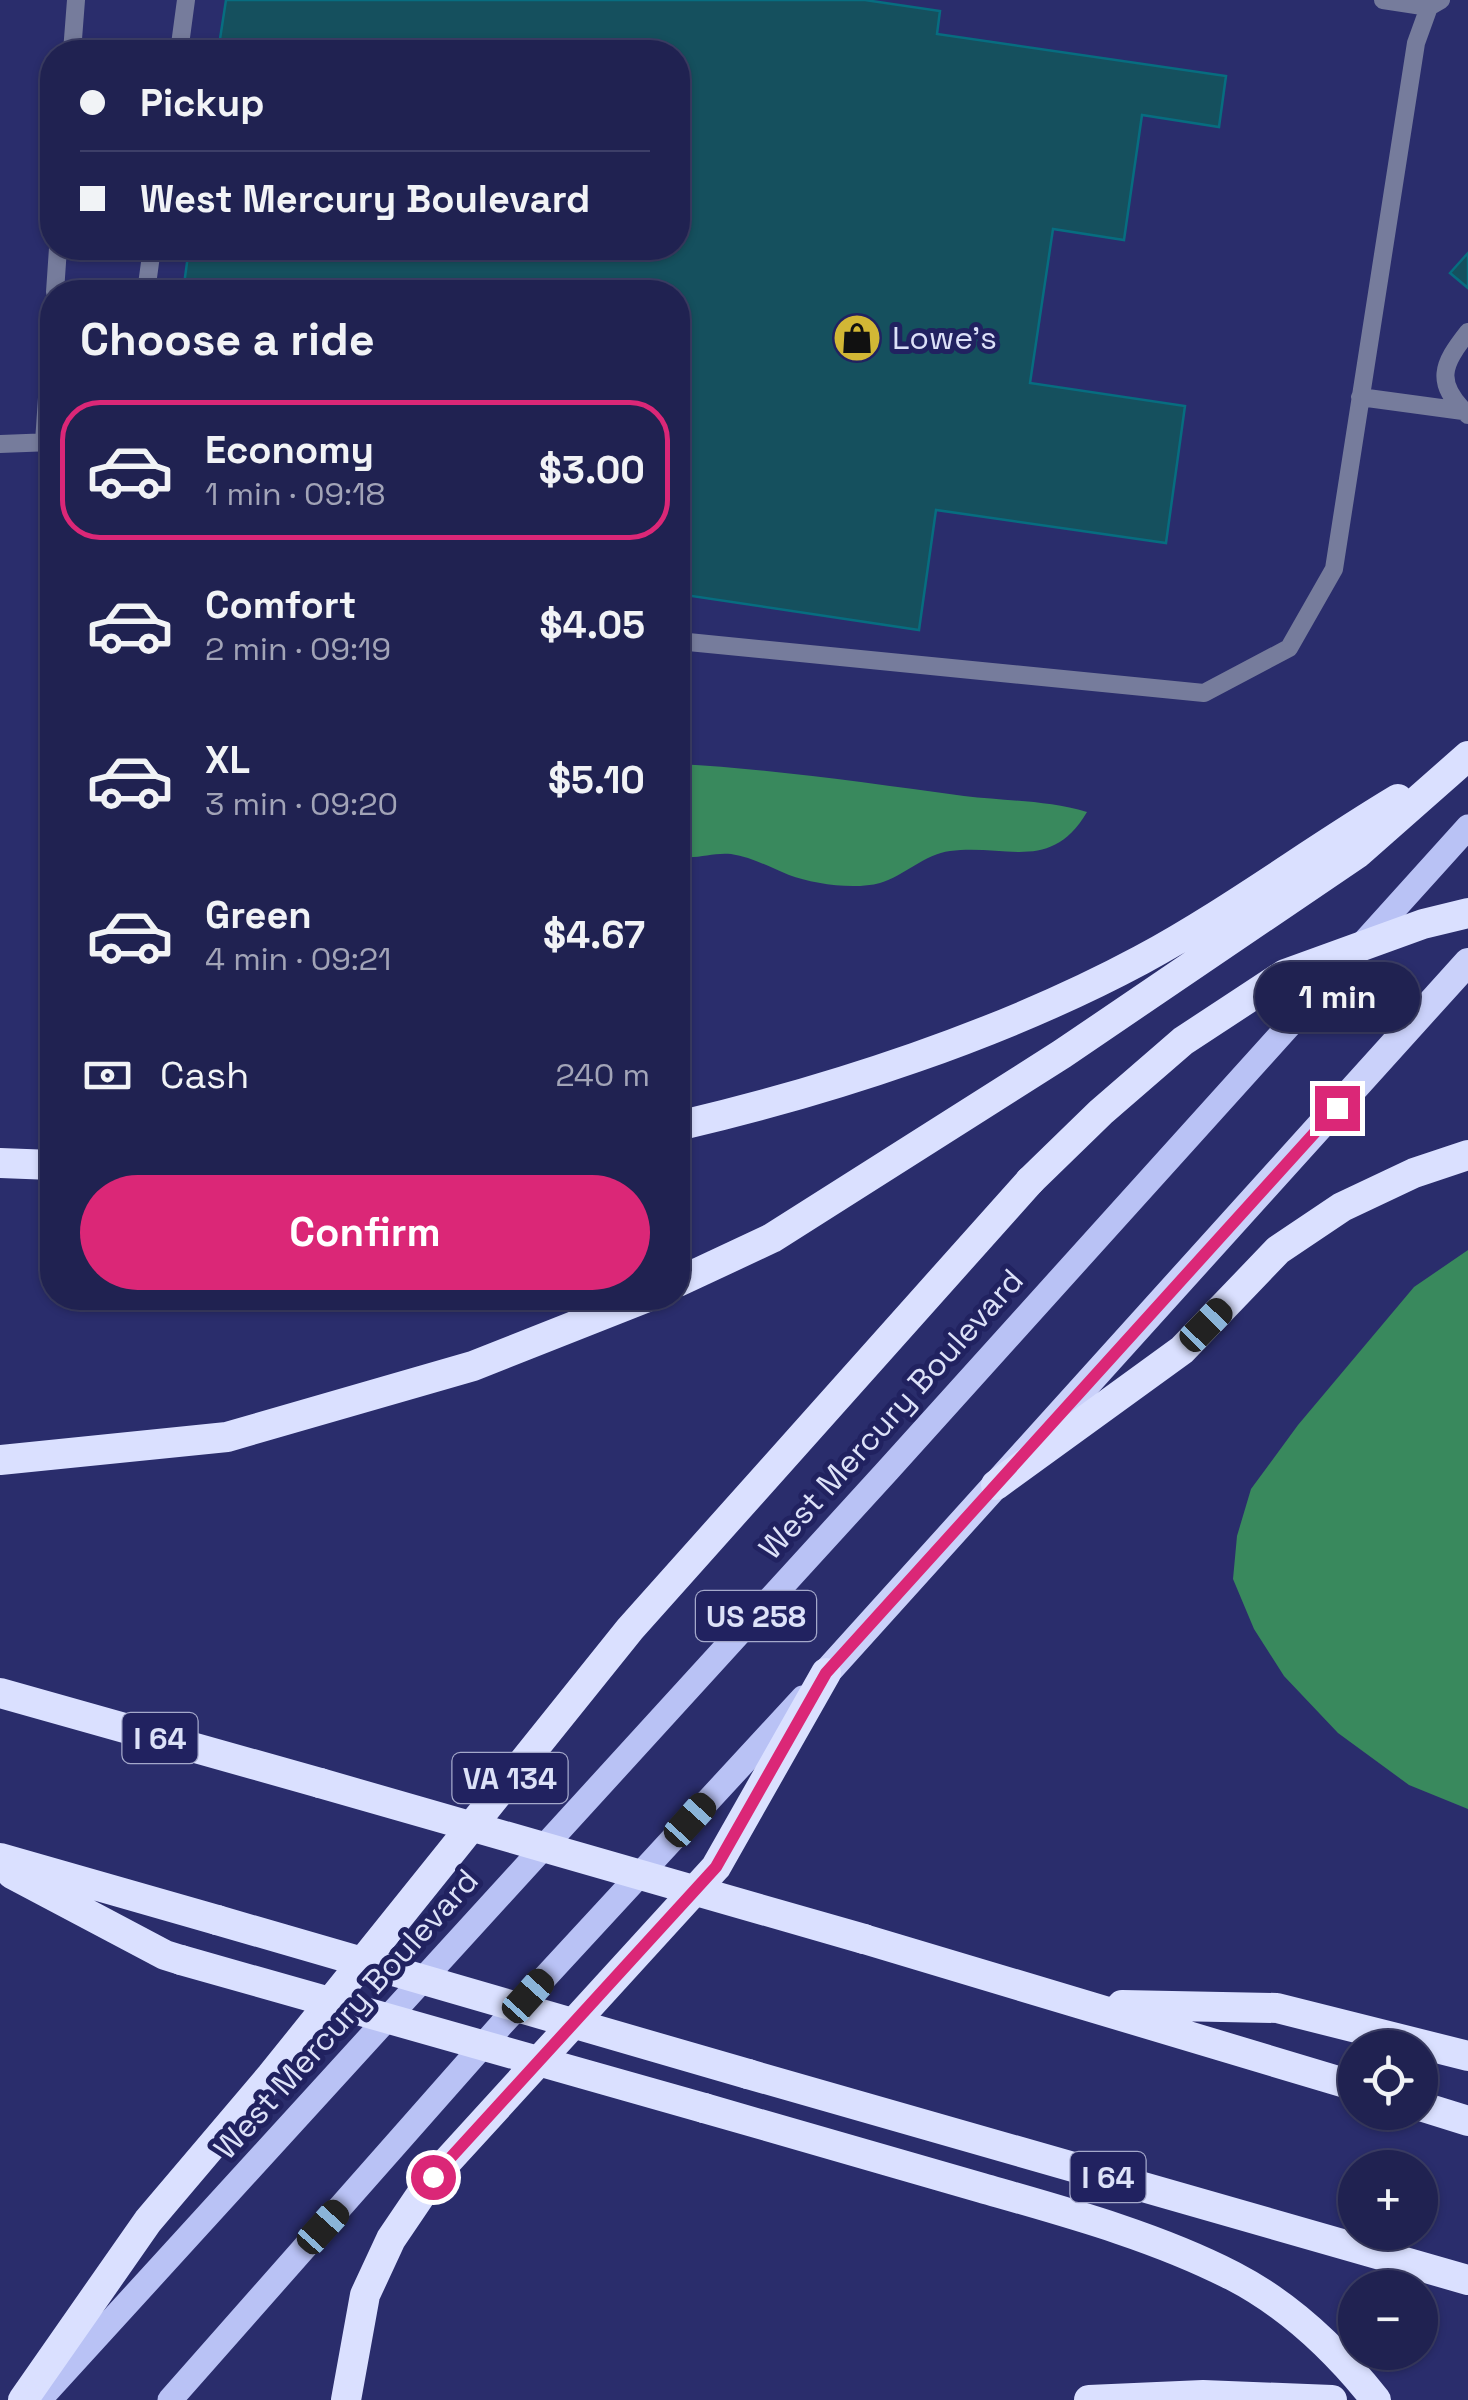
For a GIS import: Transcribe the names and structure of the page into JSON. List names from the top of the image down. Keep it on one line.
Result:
{"streets":{"highway":["US 258","I 64","VA 134"],"main road":["West Mercury Boulevard"]},"places":{"shop":["Lowe's"]},"page":{"banner":["Pickup","West Mercury Boulevard"],"heading":"Choose a ride","list":[{"name":"Economy","note":"1 min · 09:18","value":"$3.00"},{"name":"Comfort","note":"2 min · 09:19","value":"$4.05"},{"name":"XL","note":"3 min · 09:20","value":"$5.10"},{"name":"Green","note":"4 min · 09:21","value":"$4.67"}],"bubble":"1 min","pay":["Cash","240 m"],"buttons":"Confirm","map_buttons":["+","−"]}}
